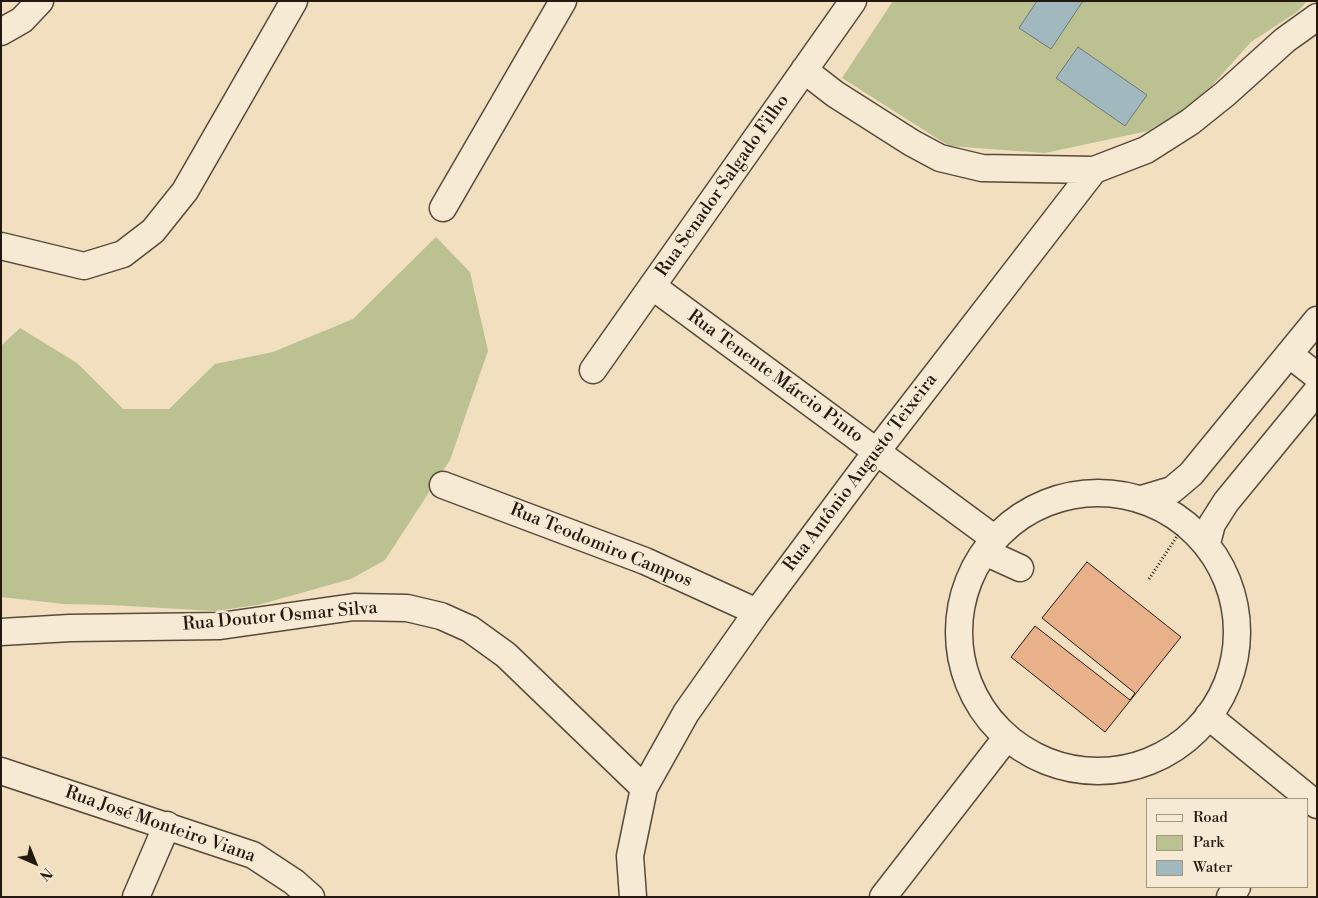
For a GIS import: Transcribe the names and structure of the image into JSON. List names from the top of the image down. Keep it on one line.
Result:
{"streets":{"street":["Rua Senador Salgado Filho","Rua Tenente Márcio Pinto","Rua Antônio Augusto Teixeira","Rua Teodomiro Campos","Rua Doutor Osmar Silva","Rua José Monteiro Viana"]},"crossings":[["Rua Senador Salgado Filho","Rua Tenente Márcio Pinto"],["Rua Tenente Márcio Pinto","Rua Antônio Augusto Teixeira"],["Rua Antônio Augusto Teixeira","Rua Teodomiro Campos"],["Rua Antônio Augusto Teixeira","Rua Doutor Osmar Silva"]],"legend":["Road","Park","Water"],"north":"bottom right"}
